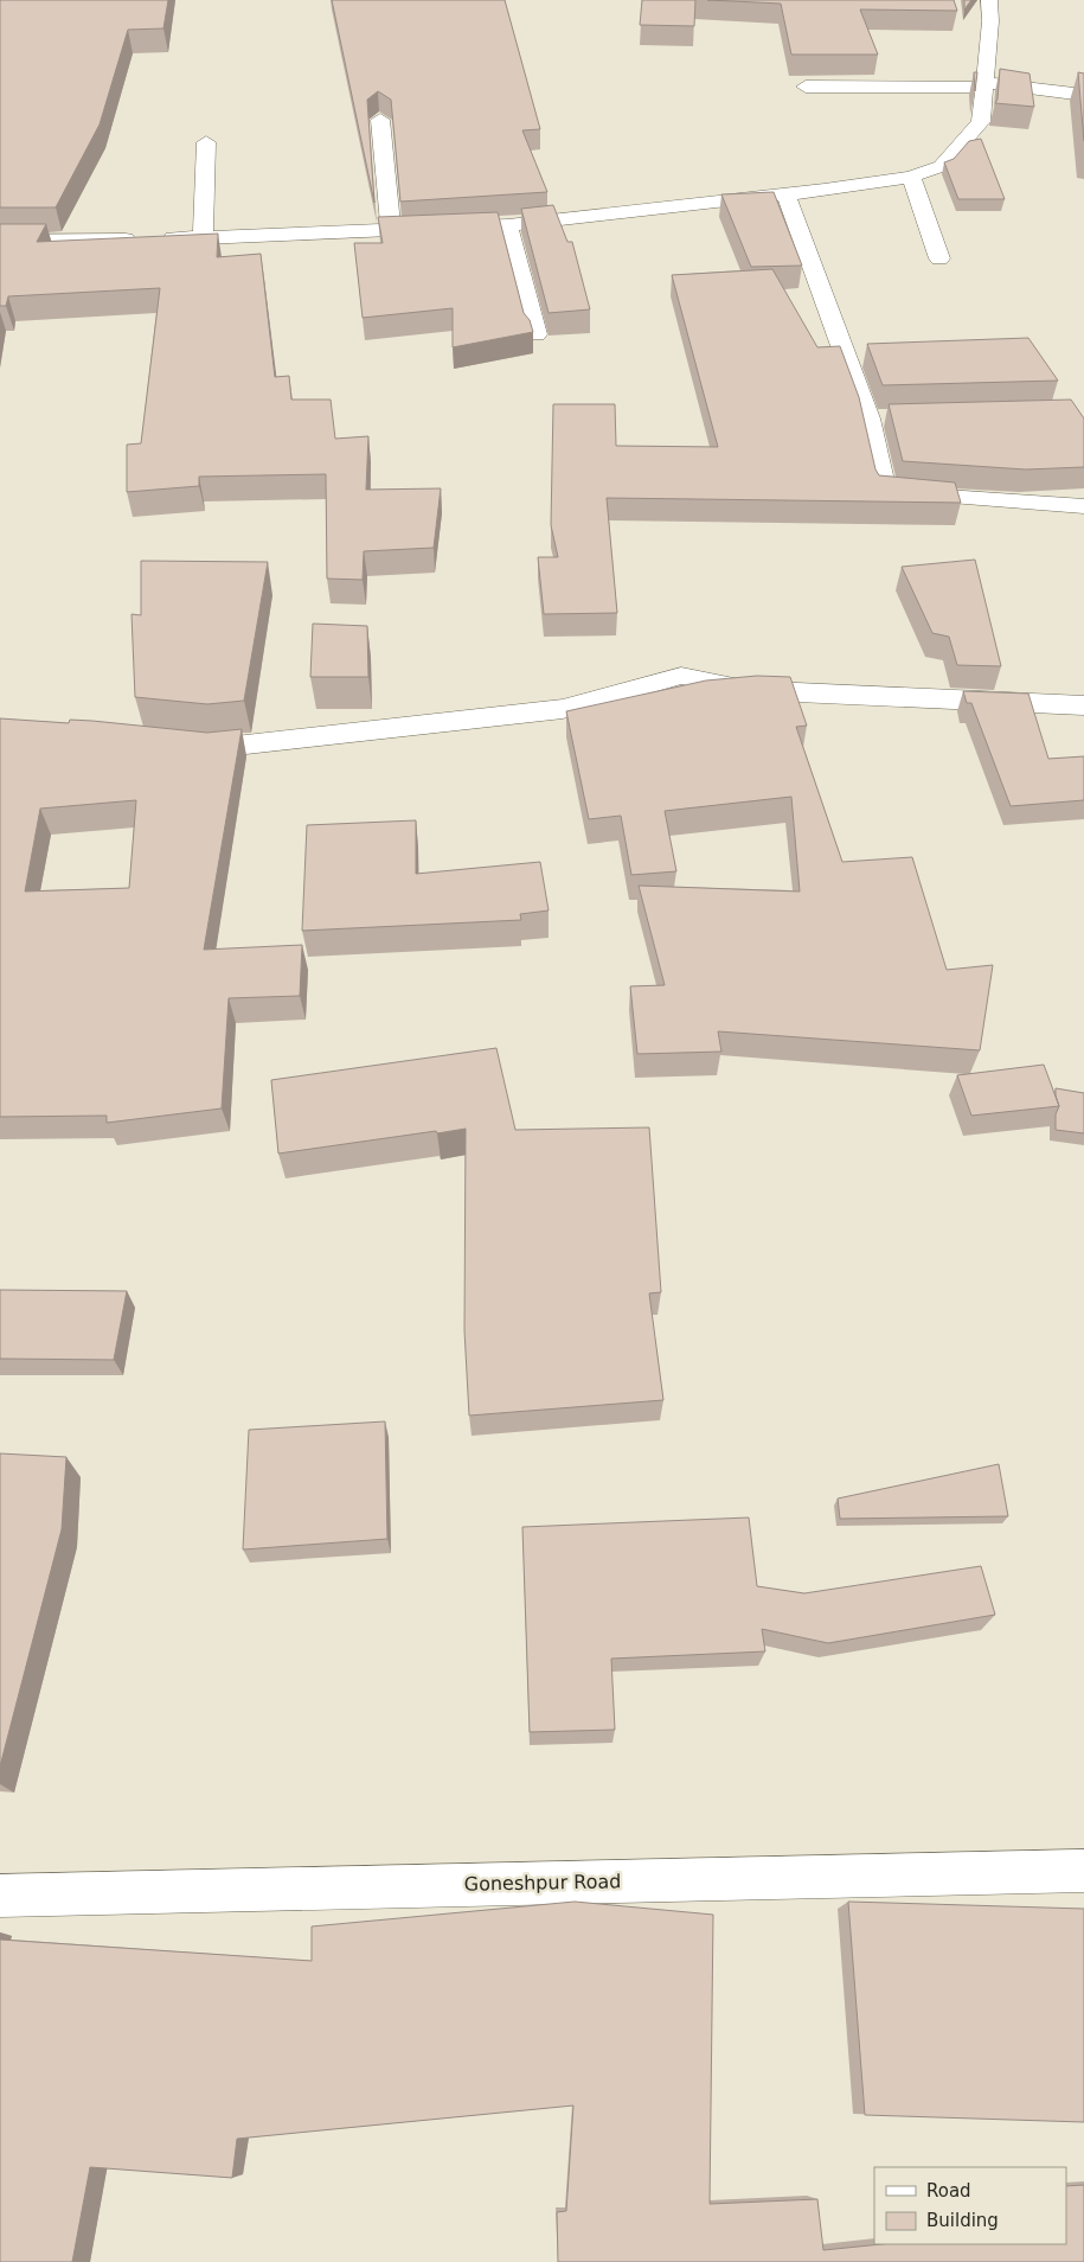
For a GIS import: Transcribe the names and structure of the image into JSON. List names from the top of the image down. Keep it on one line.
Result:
{"streets":{"street":["Goneshpur Road"]},"legend":["Road","Building"]}
